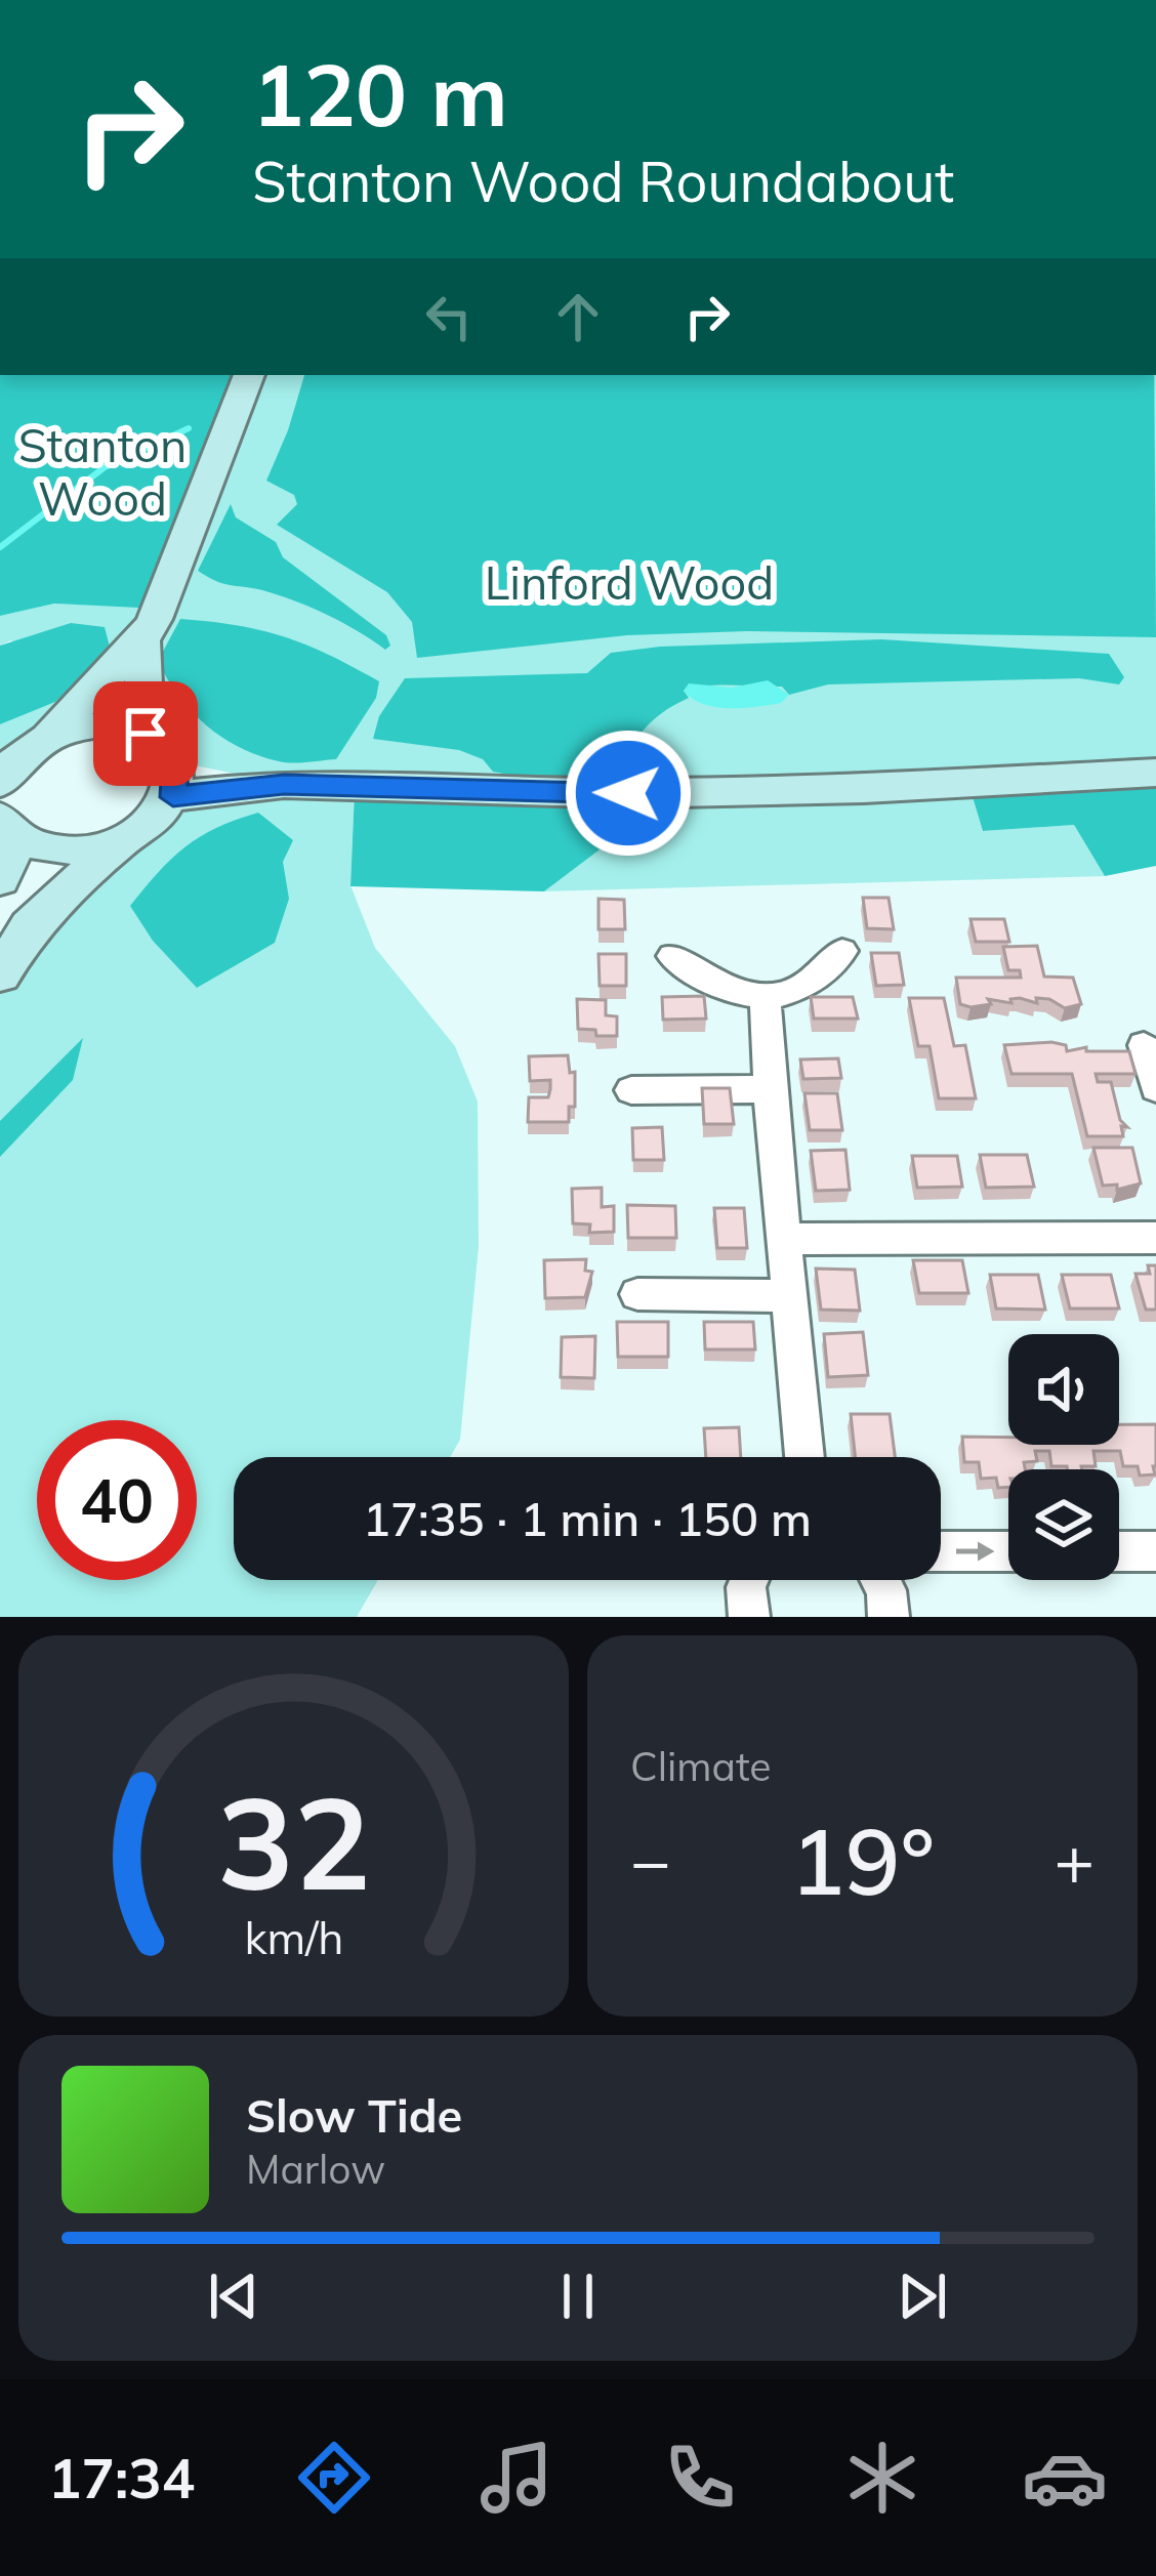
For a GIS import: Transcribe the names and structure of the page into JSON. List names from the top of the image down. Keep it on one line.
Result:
{"parks":["Stanton Wood","Linford Wood"],"page":{"turn":["120 m","Stanton Wood Roundabout"],"limit":"40","trip":"17:35 · 1 min · 150 m","tile":"Climate","heat":["−","19°","+"],"song":["Slow Tide","Marlow"],"tabs":"17:34","gauge":["32","km/h"]}}
